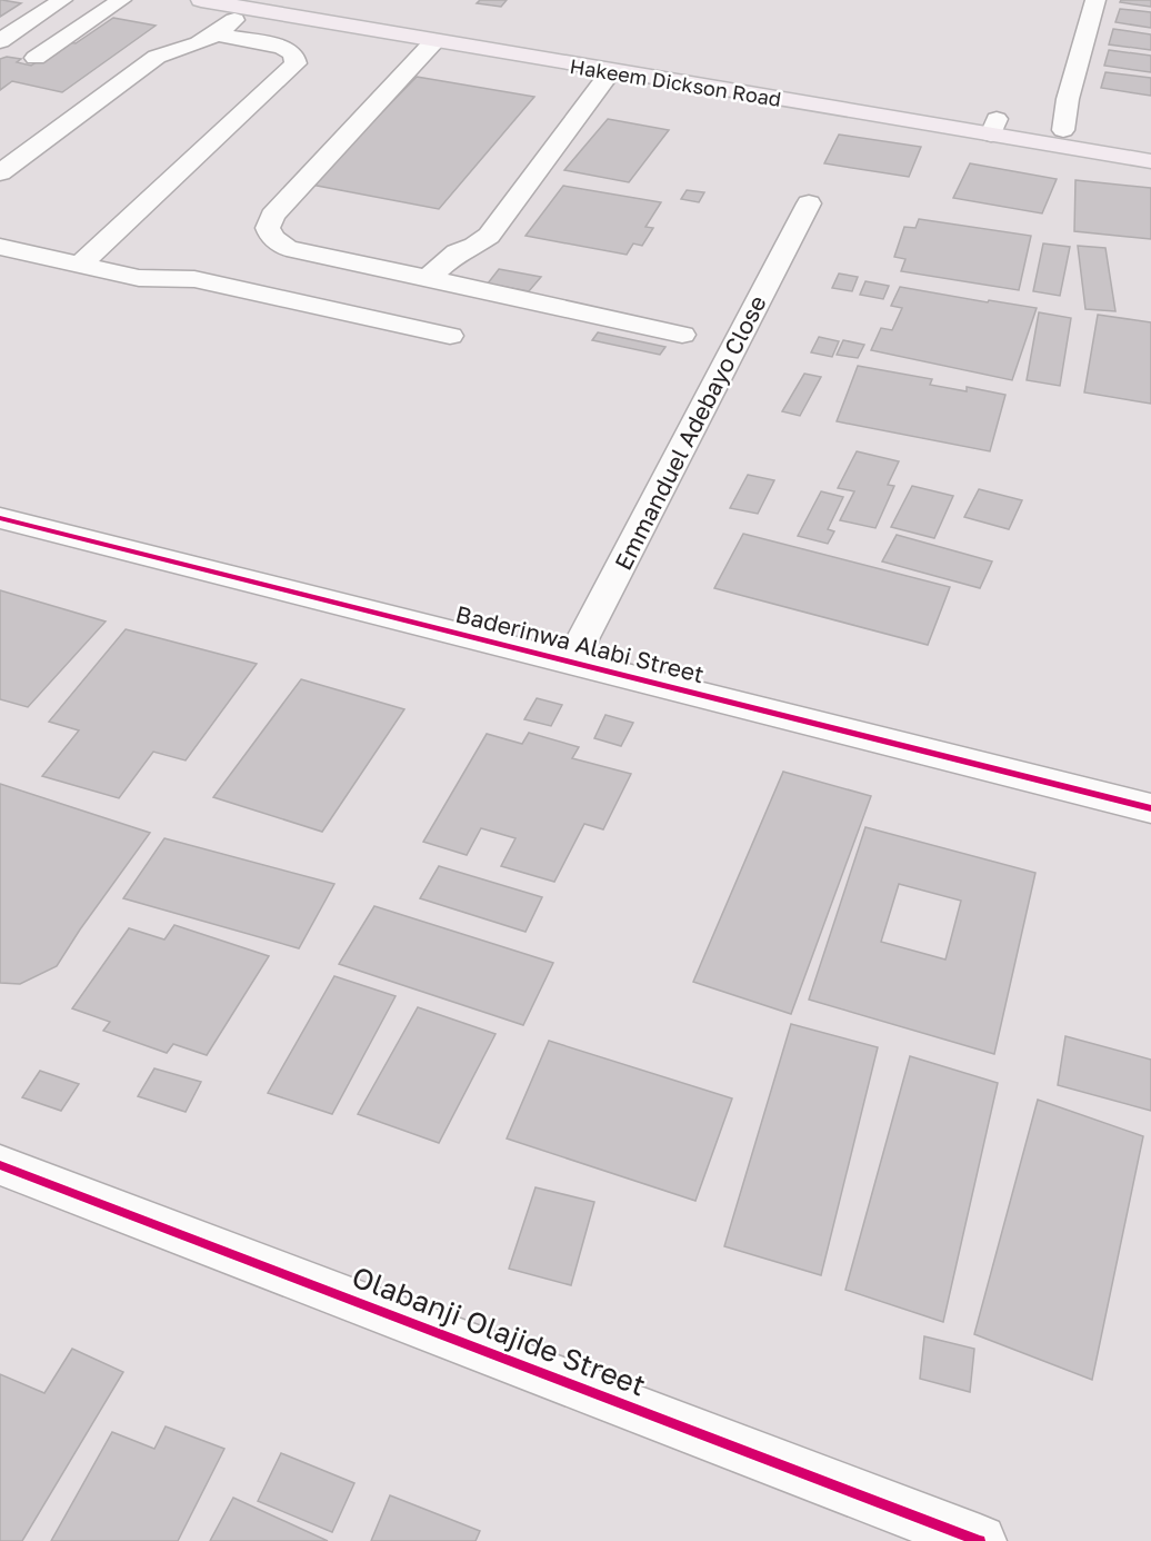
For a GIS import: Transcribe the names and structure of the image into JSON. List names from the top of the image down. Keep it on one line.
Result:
{"streets":{"main road":["Hakeem Dickson Road"],"street":["Emmanduel Adebayo Close","Baderinwa Alabi Street","Olabanji Olajide Street"]},"crossings":[["Emmanduel Adebayo Close","Baderinwa Alabi Street"]]}
